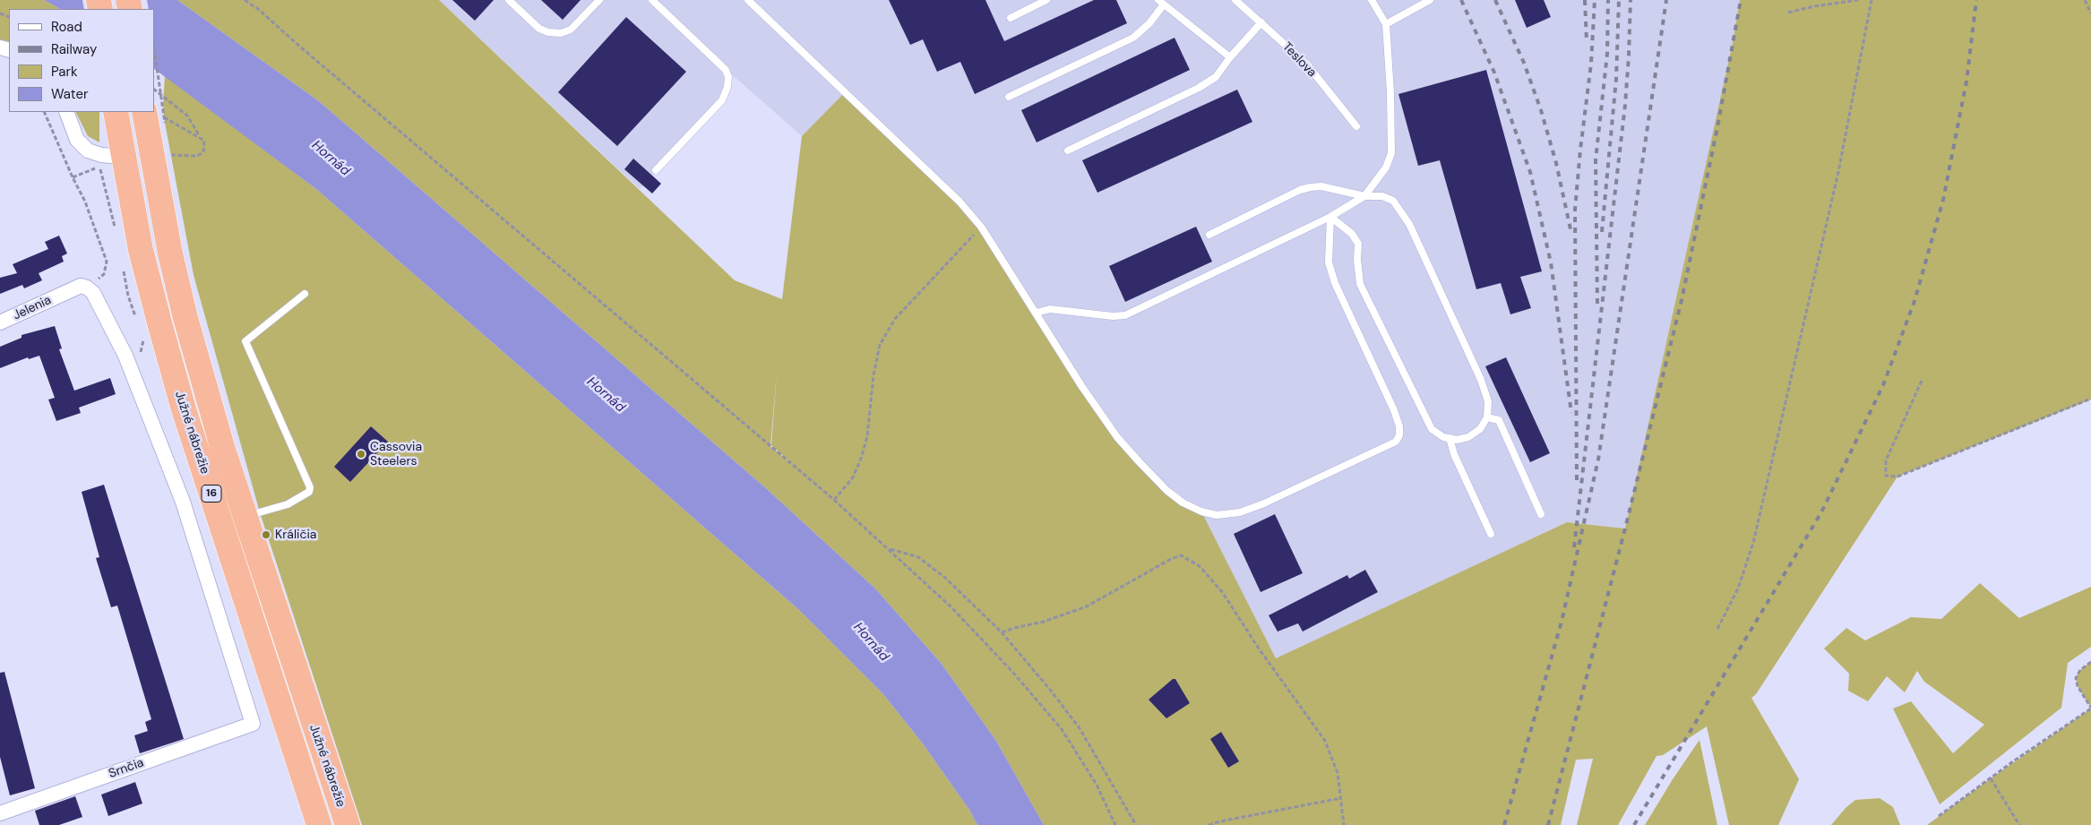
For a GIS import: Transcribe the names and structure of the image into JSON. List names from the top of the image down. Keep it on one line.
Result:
{"streets":{"highway":["Južné nábrežie","16"],"street":["Jelenia","Srnčia"],"lane":["Teslova"]},"water":["Hornád"],"places":["Cassovia Steelers","Králičia"],"legend":["Road","Railway","Park","Water"]}
